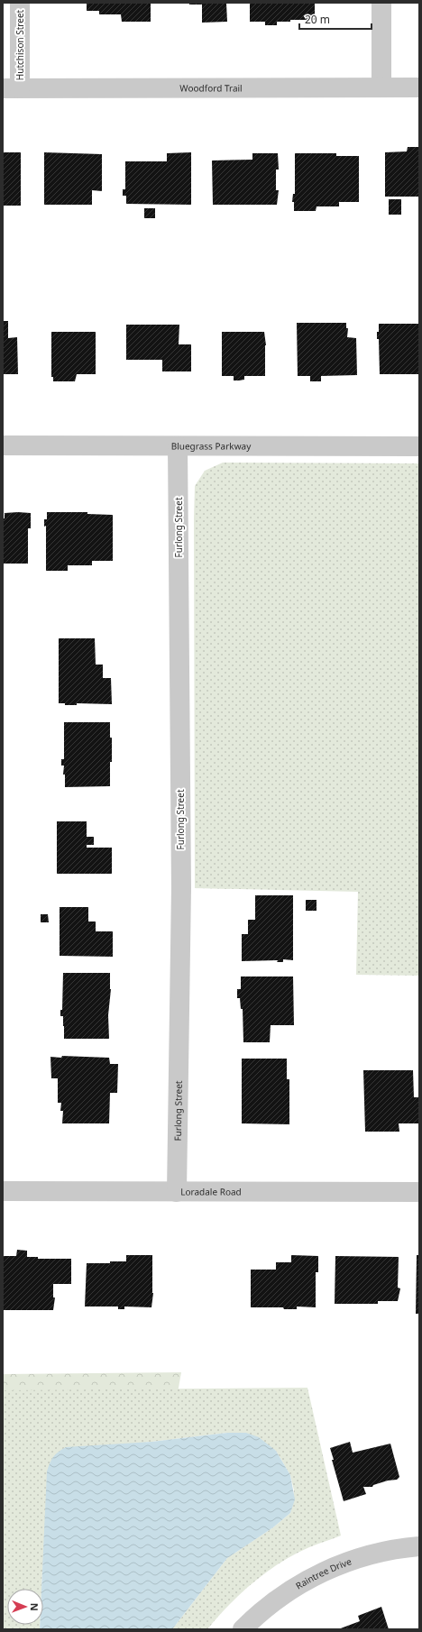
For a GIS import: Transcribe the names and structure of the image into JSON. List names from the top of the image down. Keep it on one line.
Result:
{"streets":{"street":["Hutchison Street","Woodford Trail","Bluegrass Parkway","Furlong Street","Loradale Road","Raintree Drive"]},"crossings":[["Hutchison Street","Woodford Trail"],["Bluegrass Parkway","Furlong Street"],["Furlong Street","Loradale Road"]],"scale_bar":"20 m","north":"right"}
